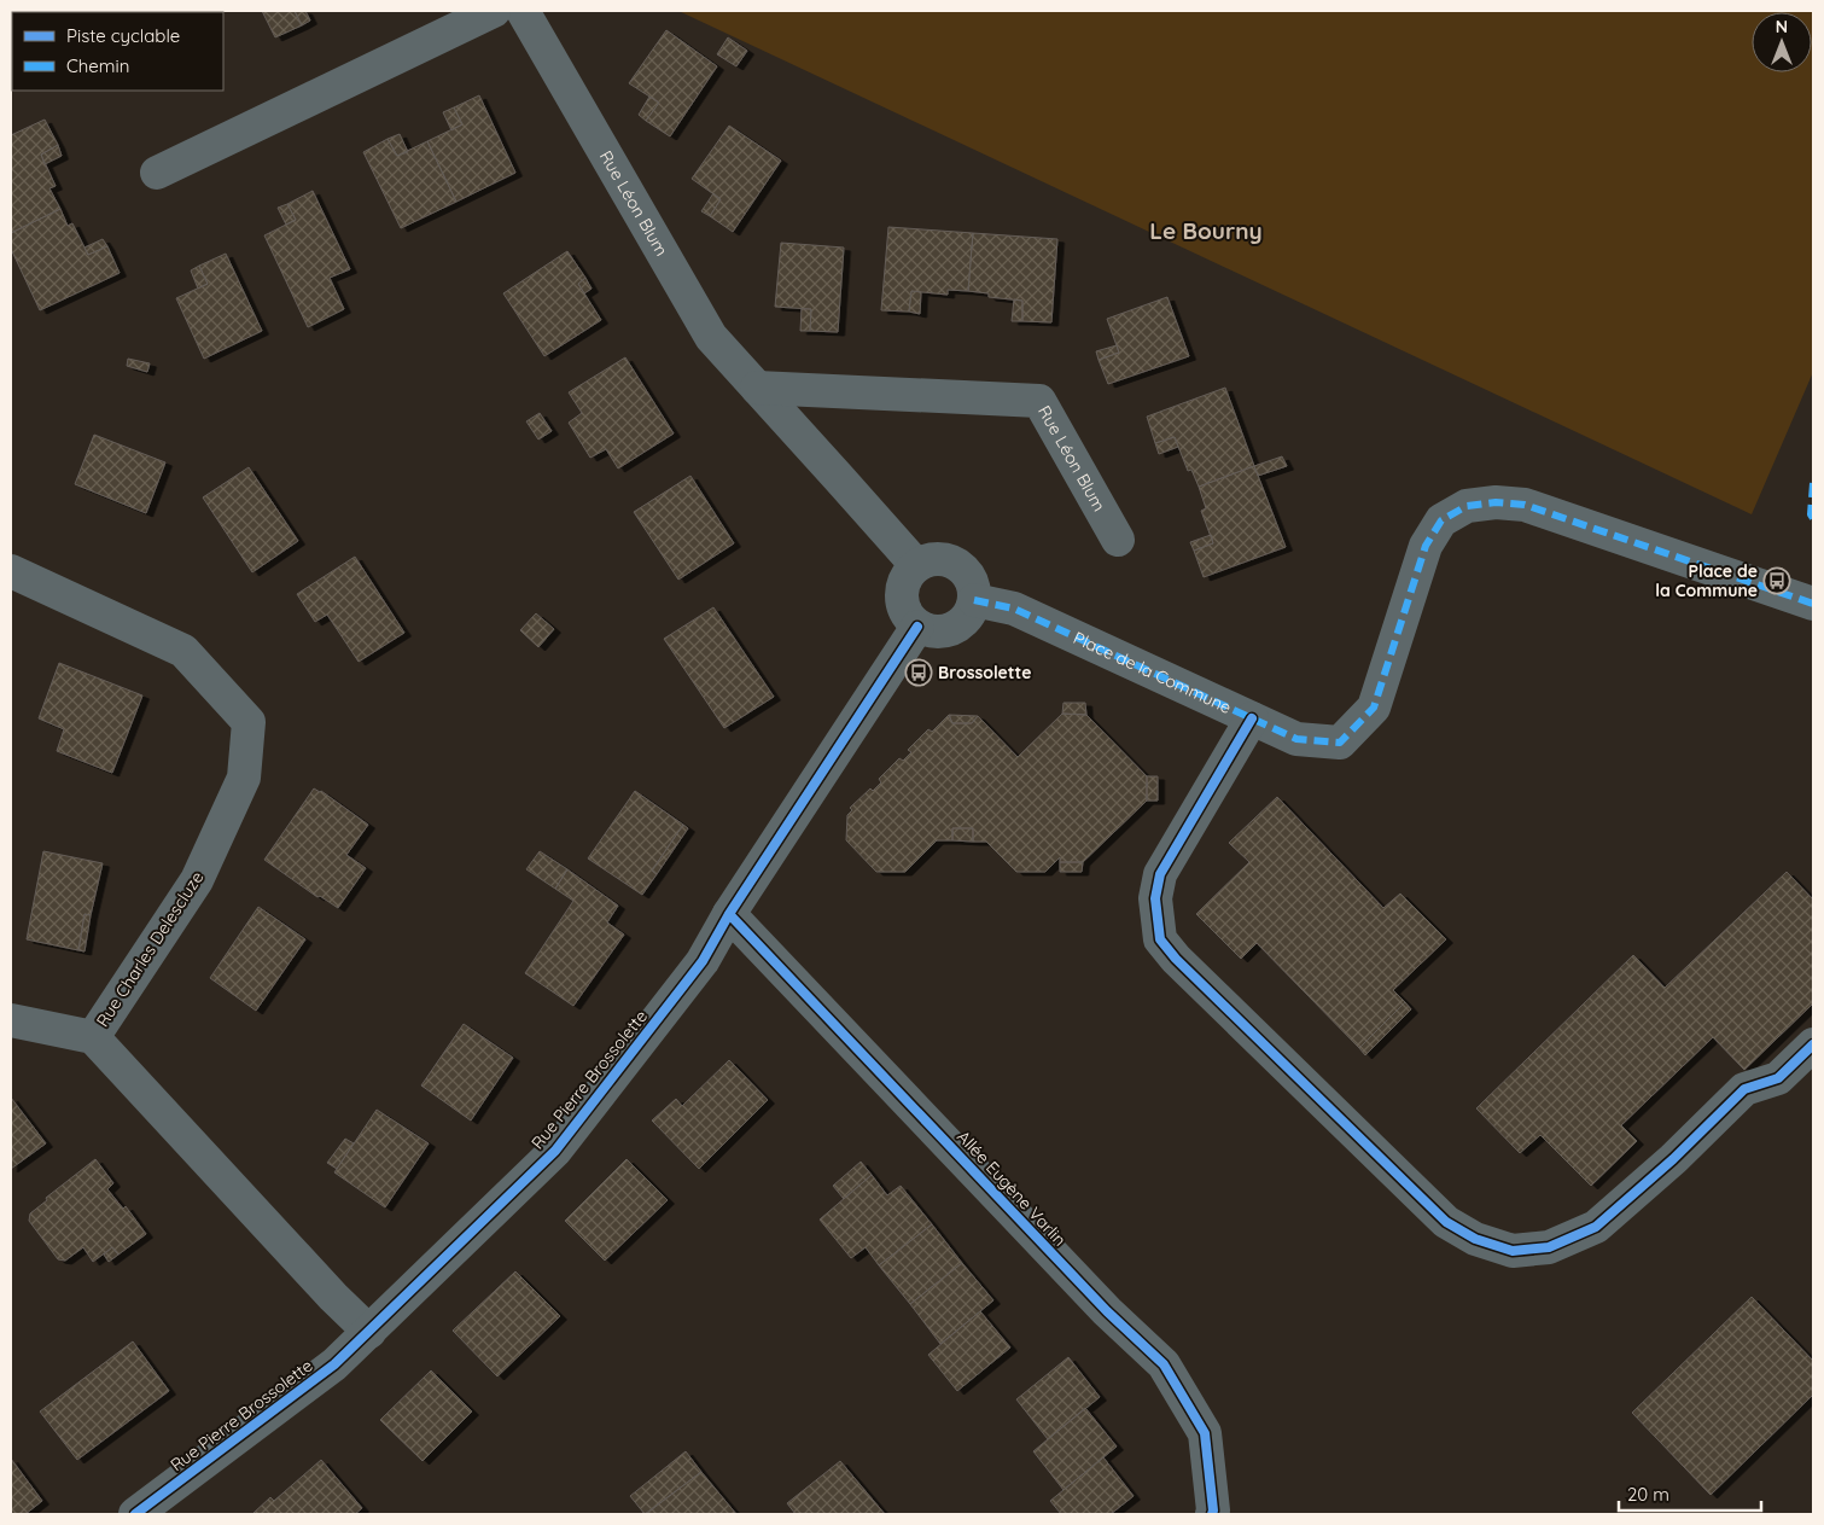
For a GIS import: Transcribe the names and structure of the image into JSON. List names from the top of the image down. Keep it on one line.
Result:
{"streets":{"street":["Rue Léon Blum","Place de la Commune","Rue Charles Delescluze","Rue Pierre Brossolette","Allée Eugène Varlin"]},"crossings":[["Rue Léon Blum","Place de la Commune"],["Rue Léon Blum","Rue Pierre Brossolette"],["Place de la Commune","Rue Pierre Brossolette"],["Rue Charles Delescluze","Rue Pierre Brossolette"],["Rue Pierre Brossolette","Allée Eugène Varlin"]],"districts":["Le Bourny"],"places":{"bus stop":["Place de la Commune","Brossolette"]},"legend":["Piste cyclable","Chemin"],"scale_bar":"20 m","north":"top"}
